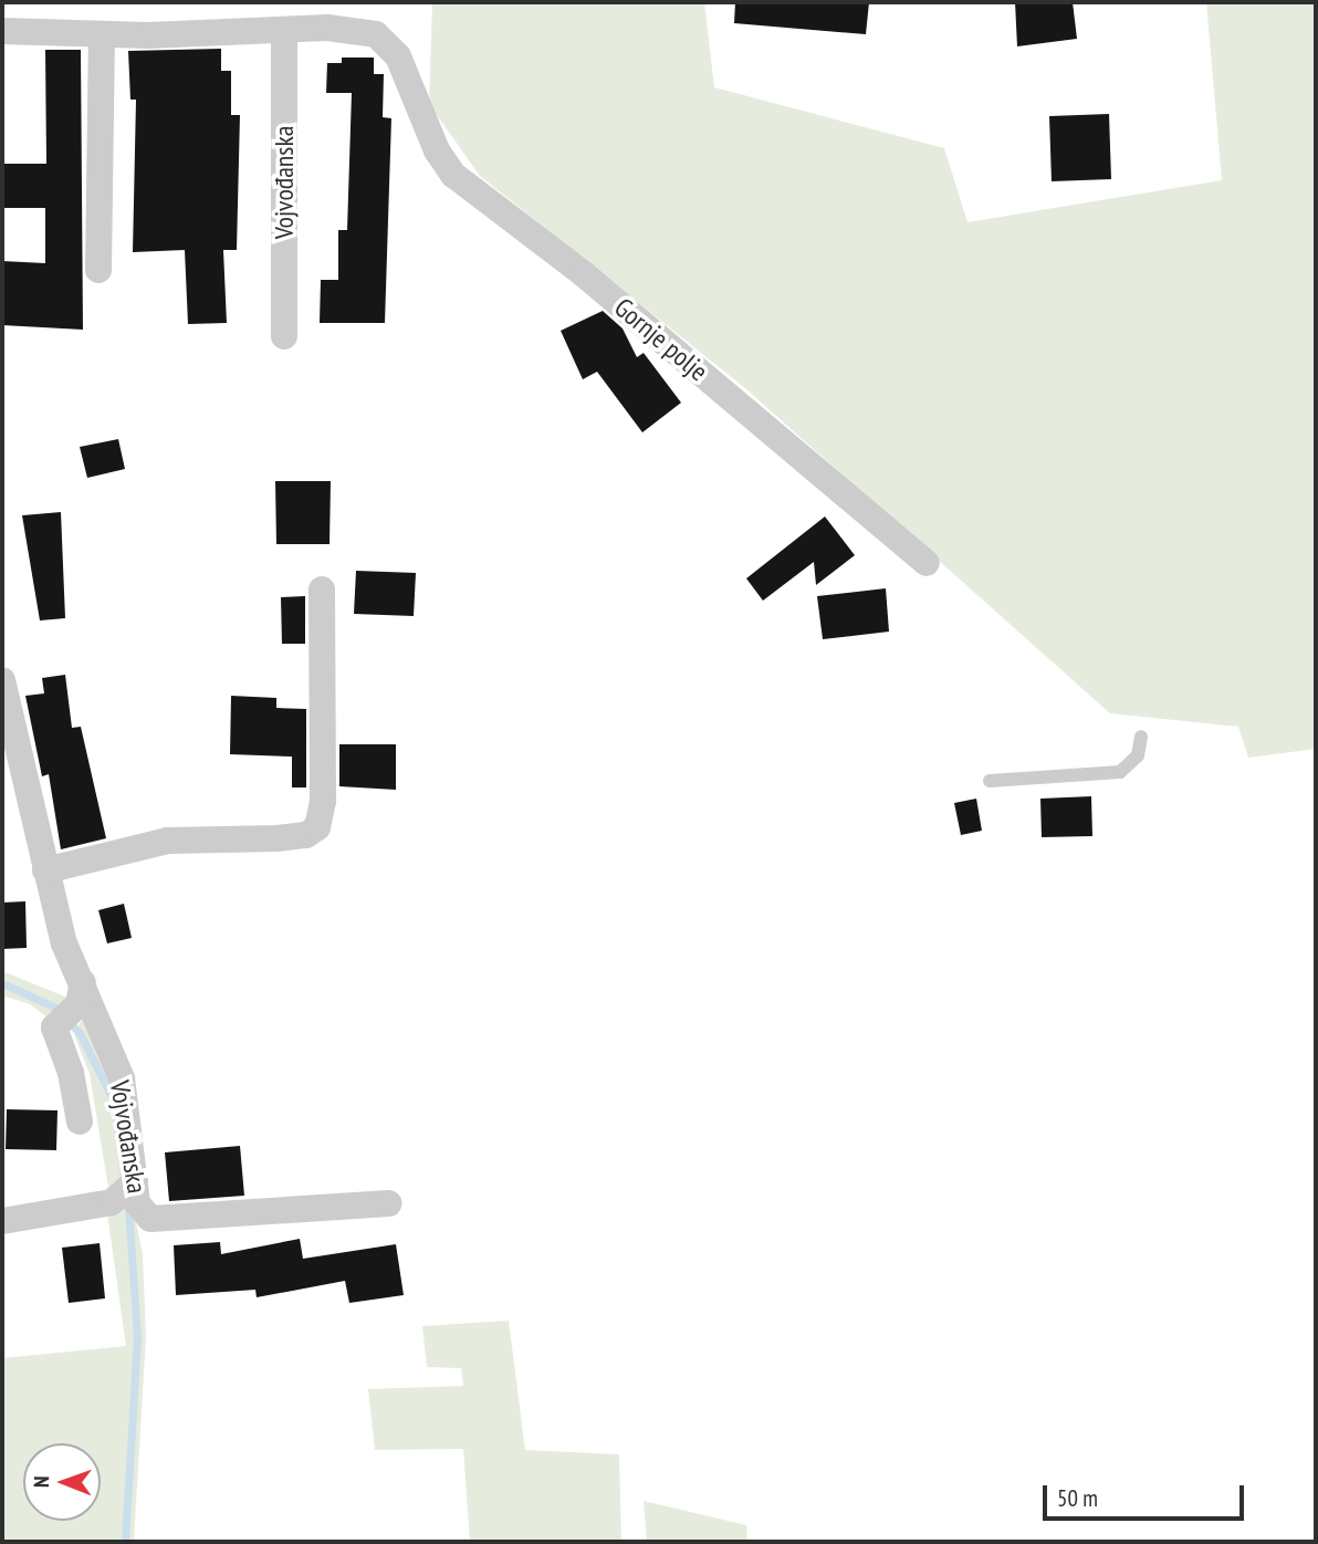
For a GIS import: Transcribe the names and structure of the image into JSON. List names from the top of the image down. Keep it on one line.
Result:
{"streets":{"street":["Vojvođanska","Gornje polje"]},"crossings":[["Vojvođanska","Gornje polje"]],"scale_bar":"50 m","north":"left"}
